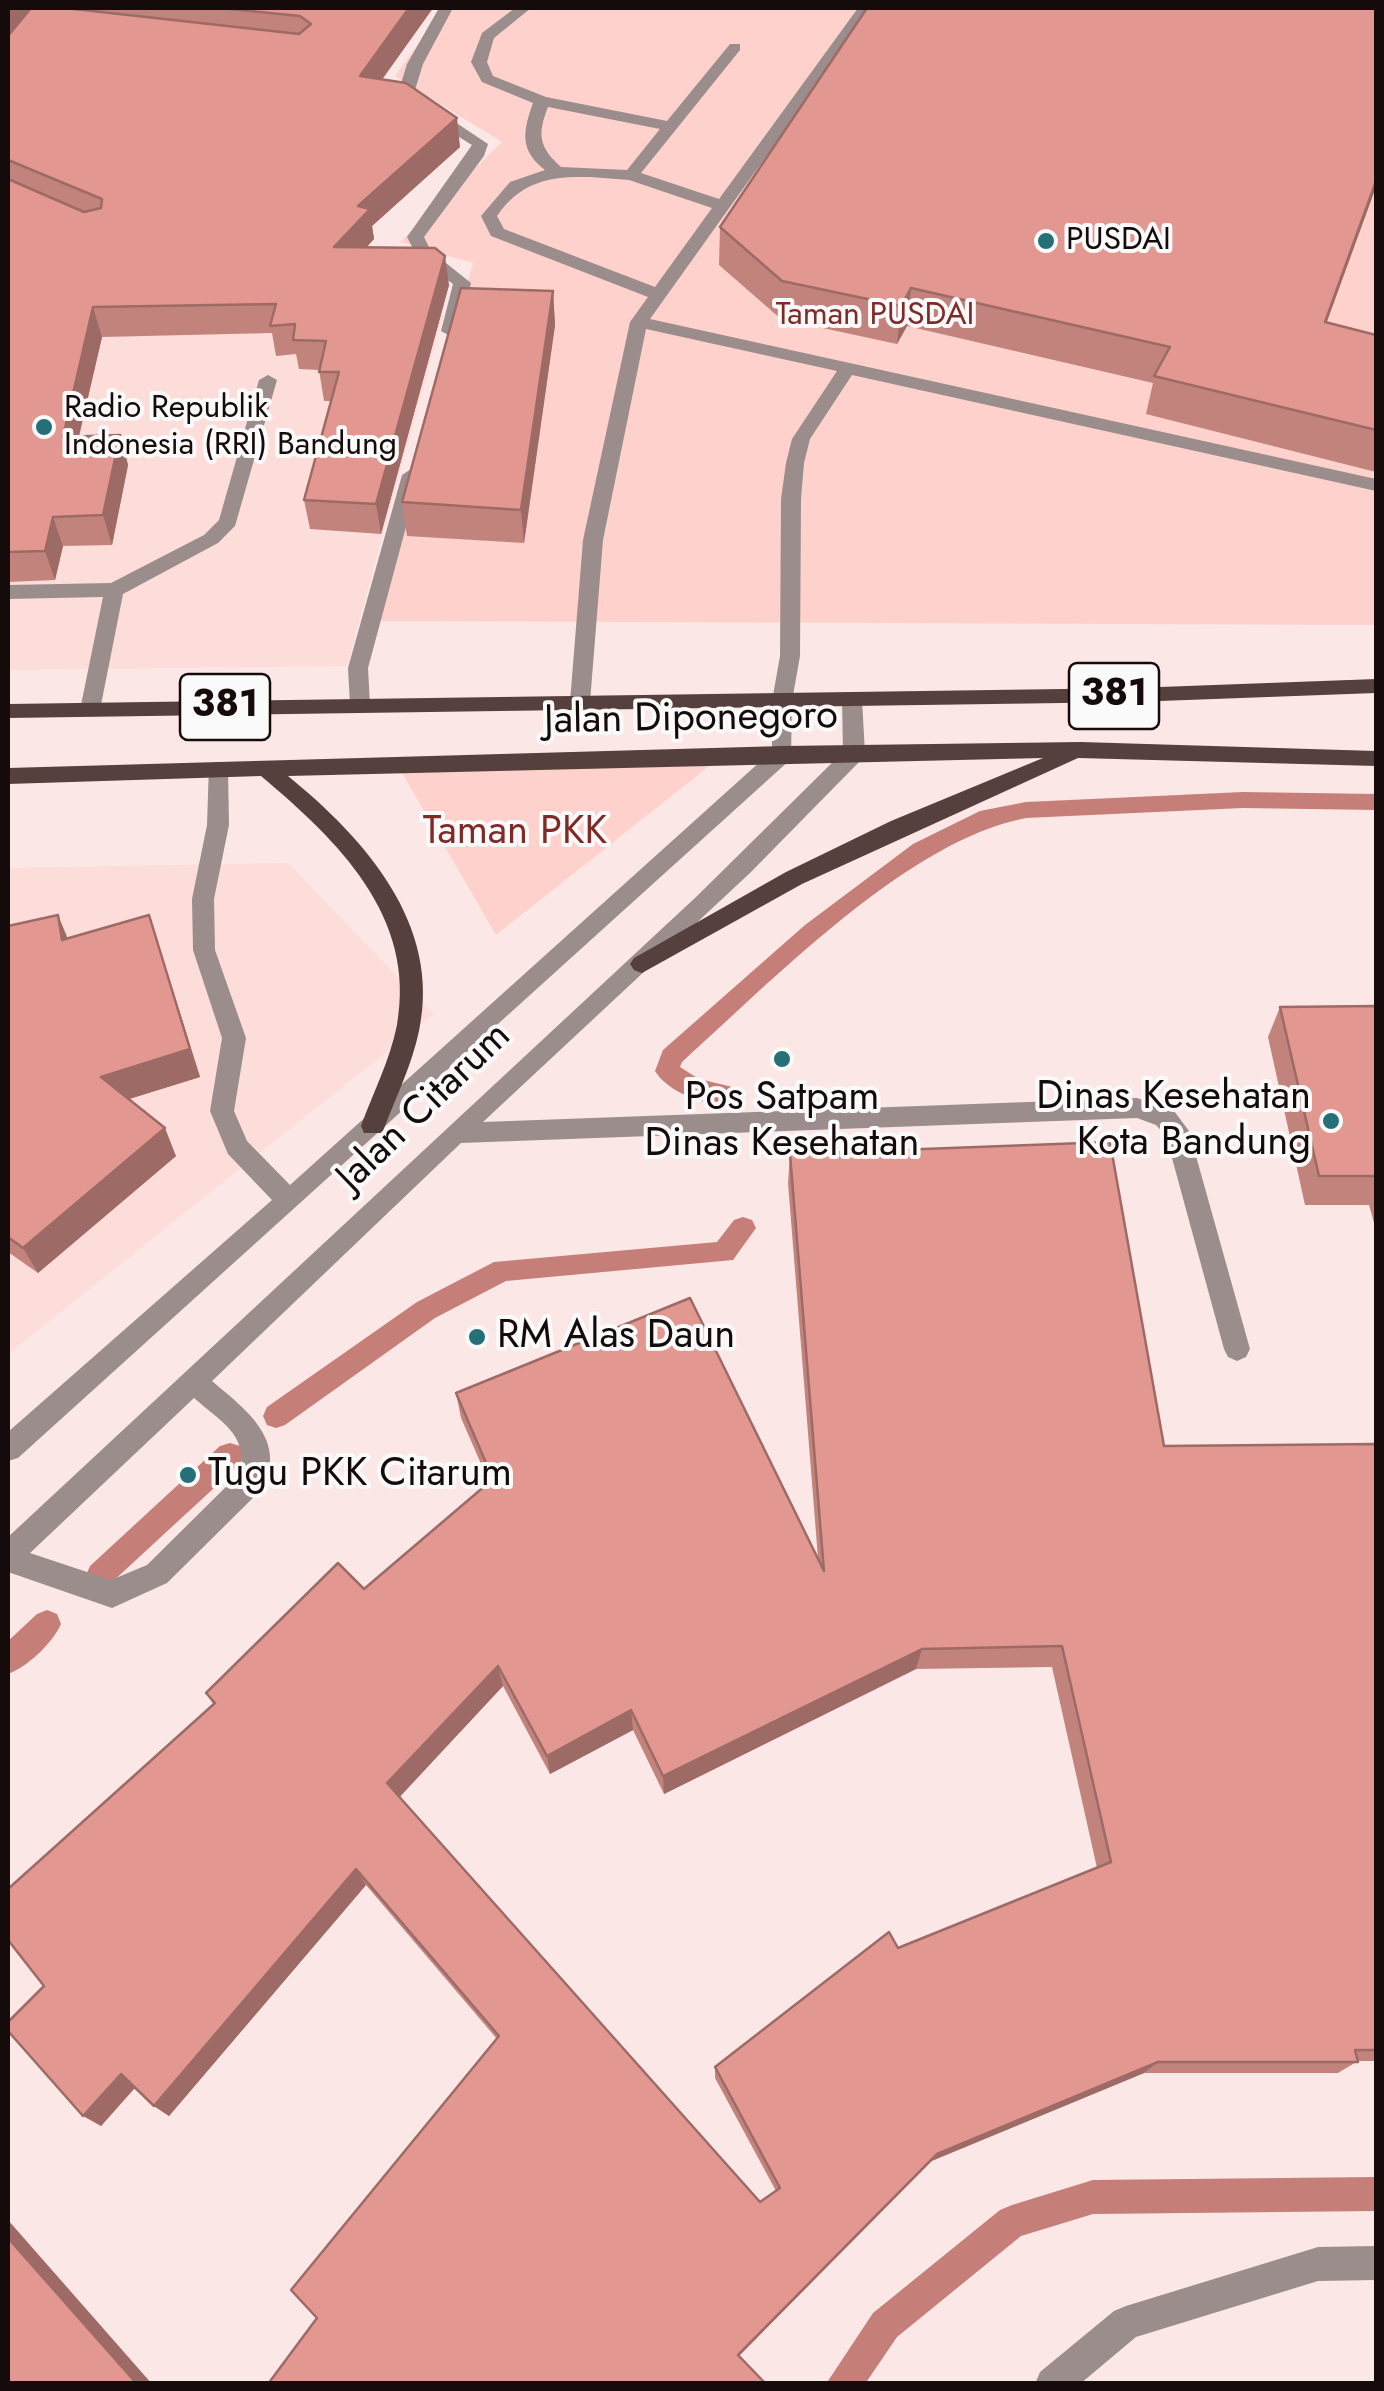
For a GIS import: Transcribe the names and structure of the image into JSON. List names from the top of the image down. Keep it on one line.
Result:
{"streets":{"main road":["381","Jalan Diponegoro"],"street":["Jalan Citarum"]},"crossings":[["Jalan Diponegoro","Jalan Citarum"]],"parks":["Taman PUSDAI","Taman PKK"],"places":["PUSDAI","Radio Republik Indonesia (RRI) Bandung","Pos Satpam Dinas Kesehatan","Dinas Kesehatan Kota Bandung","RM Alas Daun","Tugu PKK Citarum"]}
